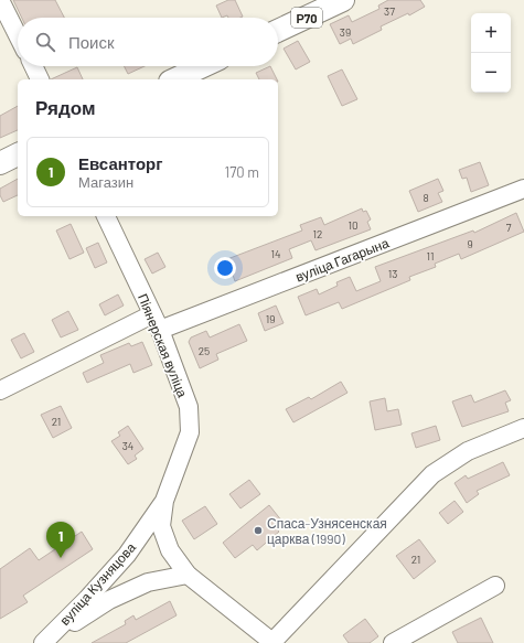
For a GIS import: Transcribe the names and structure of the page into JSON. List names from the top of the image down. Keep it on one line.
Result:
{"streets":{"main road":["Р70"],"street":["вуліца Гагарына","Піянерская вуліца","вуліца Кузняцова"]},"crossings":[["вуліца Гагарына","Піянерская вуліца"],["Піянерская вуліца","вуліца Кузняцова"]],"places":["Спаса-Узнясенская царква (1990)"],"house_numbers":["37","39","8","10","7","12","9","14","11","13","19","25","21","34","21"],"page":{"map_buttons":["+","−"],"search":"Поиск","heading":"Рядом","list":[{"mark":"1","name":"Евсанторг","note":"Магазин","value":"170 m"}],"pins":"1"}}
